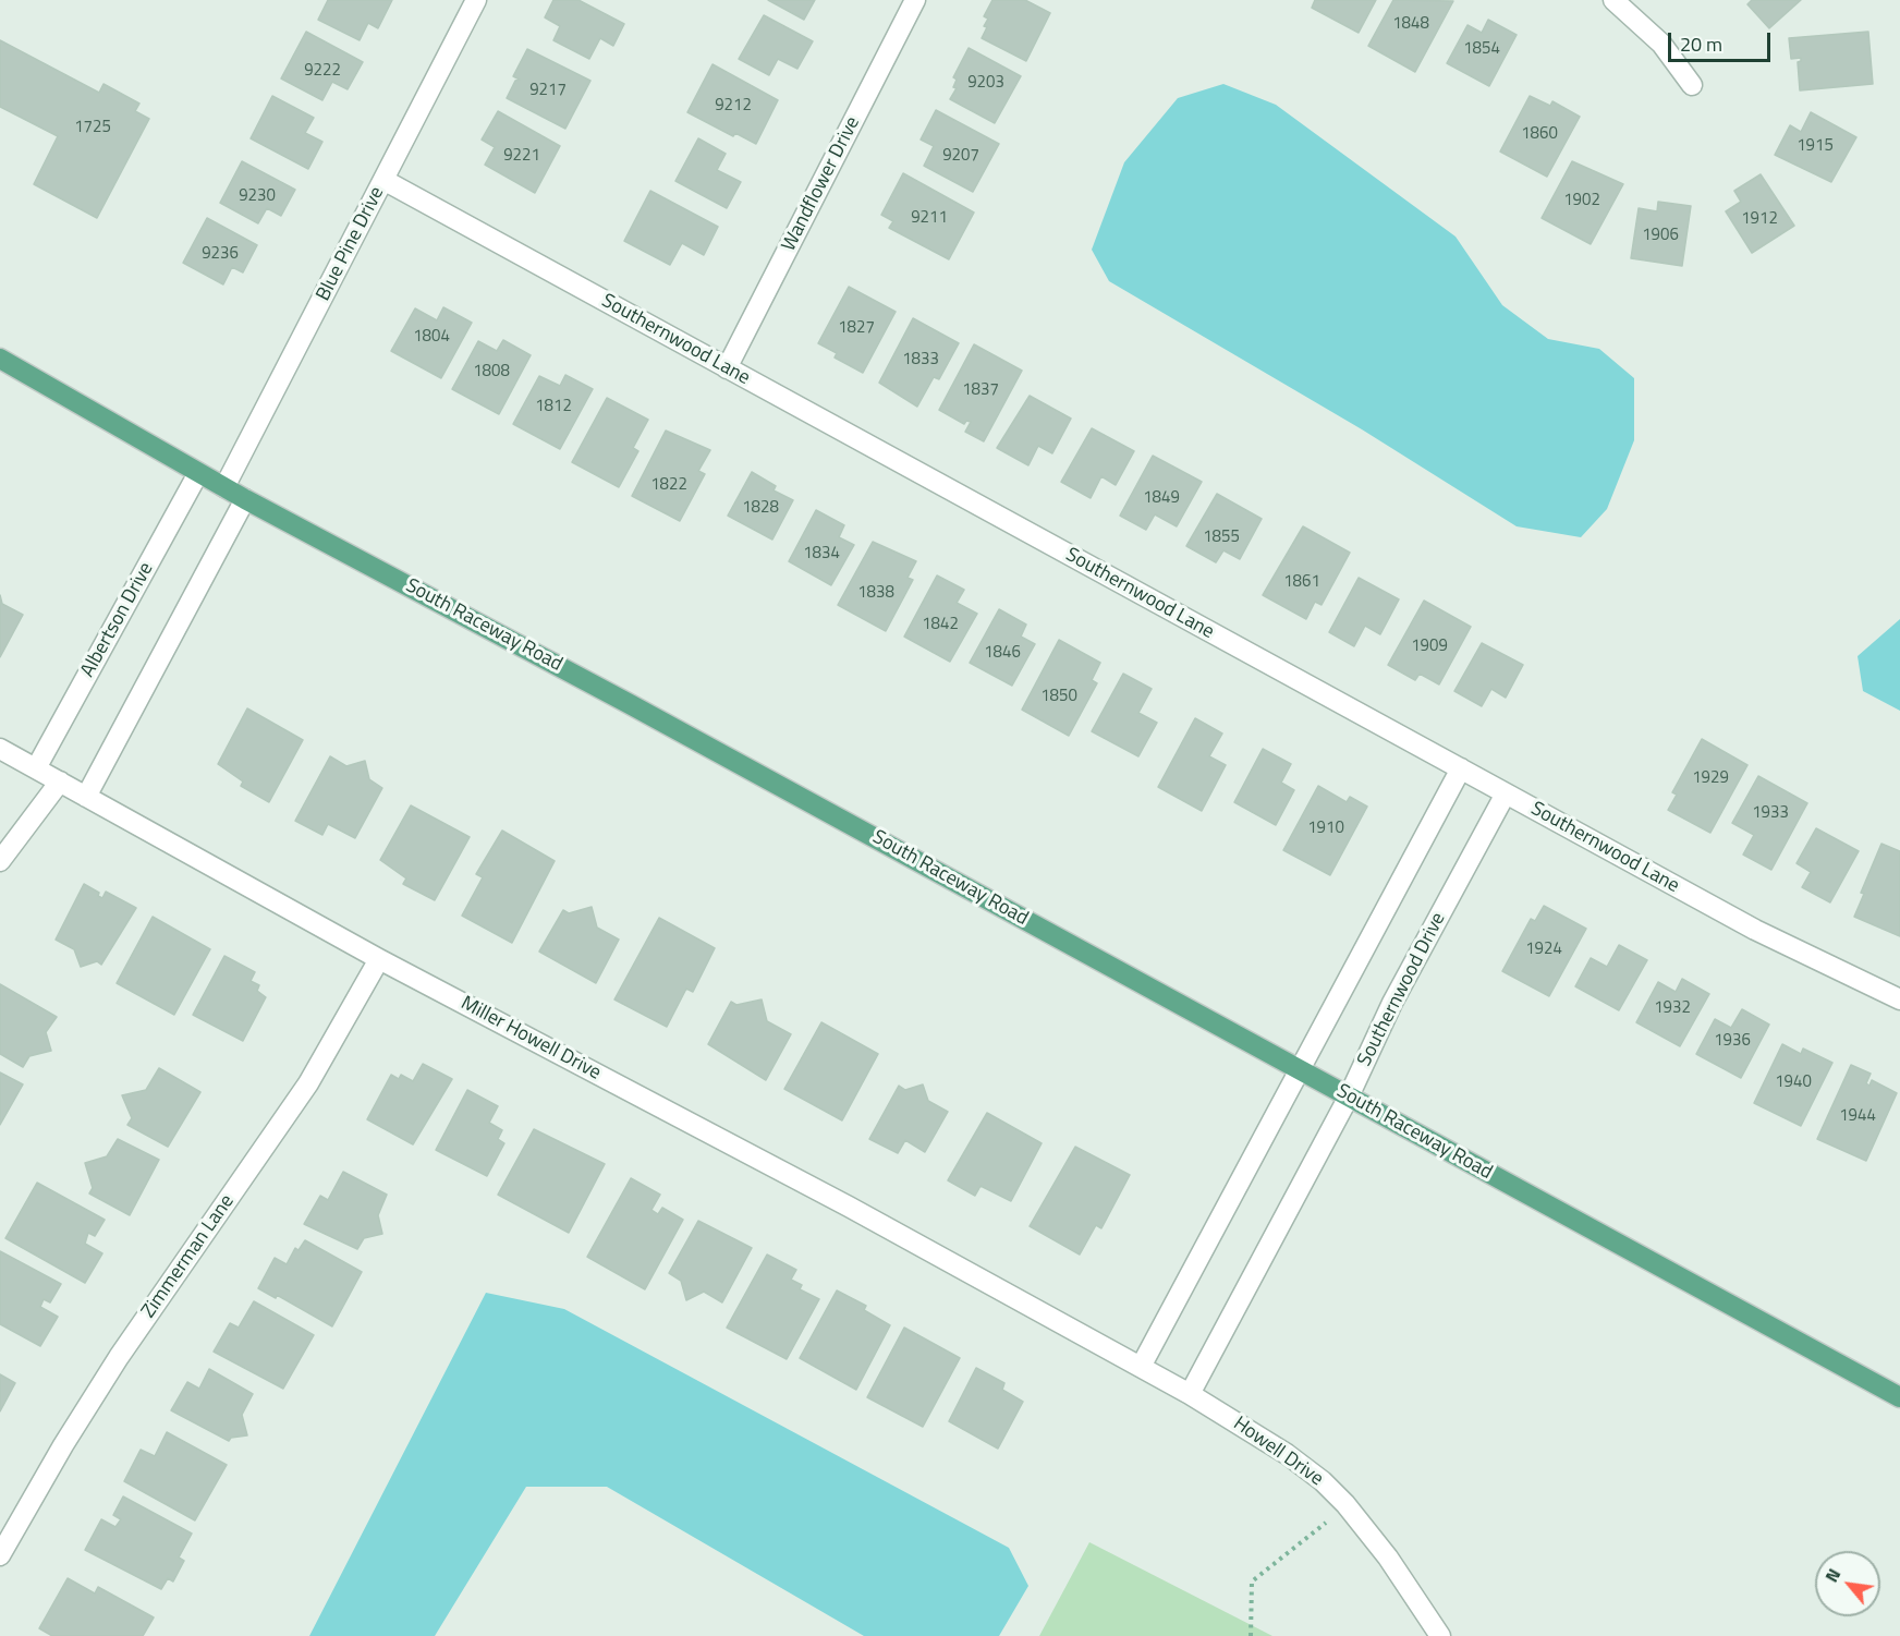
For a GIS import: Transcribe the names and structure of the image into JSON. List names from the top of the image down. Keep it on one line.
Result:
{"streets":{"main road":["South Raceway Road"],"street":["Wandflower Drive","Blue Pine Drive","Southernwood Lane","Albertson Drive","Southernwood Drive","Miller Howell Drive","Zimmerman Lane","Howell Drive"]},"crossings":[["Wandflower Drive","Southernwood Lane"],["Blue Pine Drive","Southernwood Lane"],["Blue Pine Drive","South Raceway Road"],["Southernwood Lane","Southernwood Drive"],["Albertson Drive","South Raceway Road"],["Albertson Drive","Miller Howell Drive"],["South Raceway Road","Southernwood Drive"],["Southernwood Drive","Howell Drive"],["Miller Howell Drive","Zimmerman Lane"],["Miller Howell Drive","Howell Drive"]],"house_numbers":["1848","1854","9222","9203","9217","9212","1725","1860","1915","9221","9207","9230","1902","9211","1912","1906","9236","1827","1804","1833","1808","1837","1812","1822","1849","1828","1855","1834","1861","1838","1842","1909","1846","1850","1929","1933","1910","1924","1932","1936","1940","1944"],"scale_bar":"20 m","north":"top left"}
